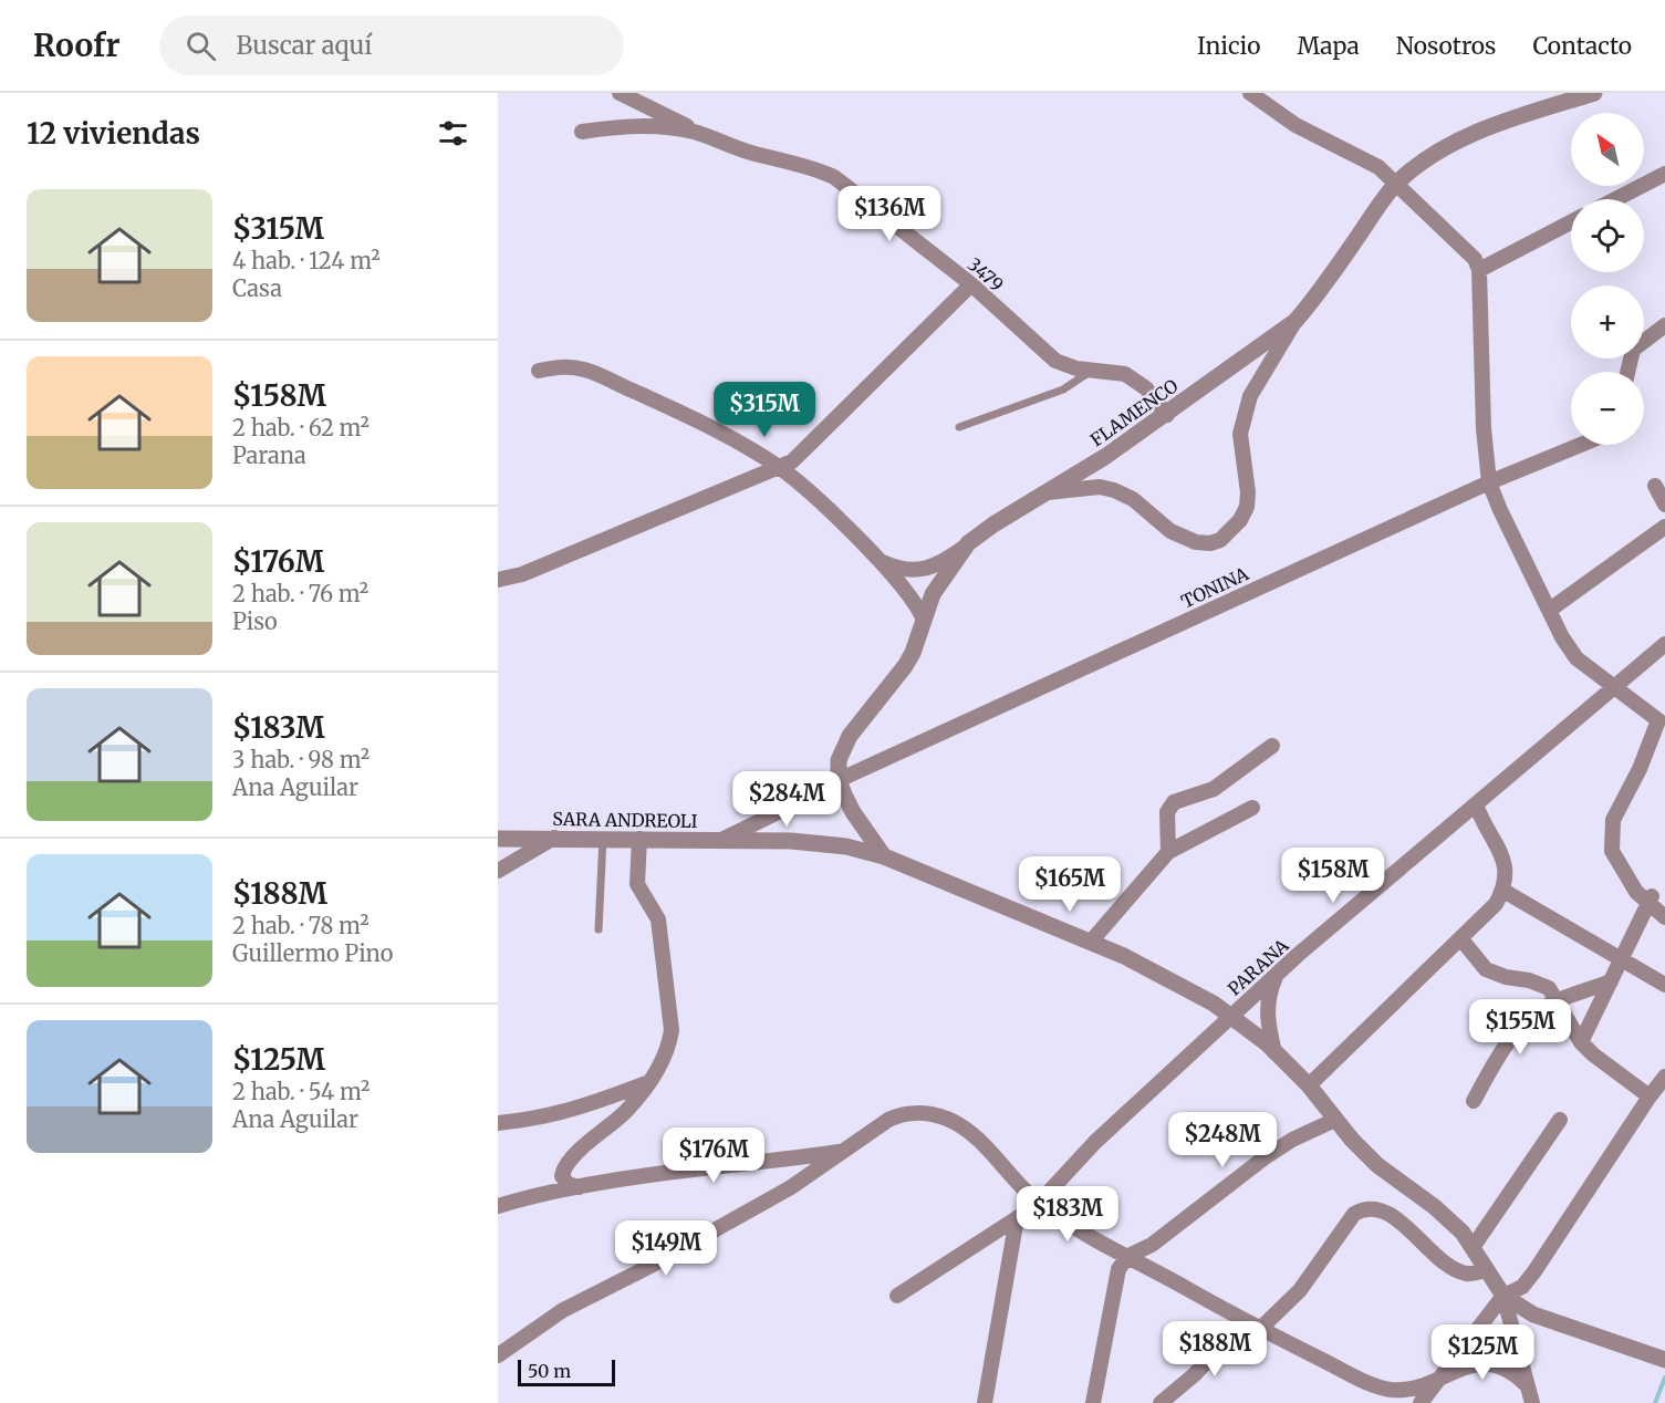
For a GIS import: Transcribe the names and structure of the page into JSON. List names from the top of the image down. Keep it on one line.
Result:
{"streets":{"street":["3479","FLAMENCO","TONINA","SARA ANDREOLI","PARANA"]},"crossings":[["3479","FLAMENCO"],["FLAMENCO","TONINA"],["TONINA","SARA ANDREOLI"],["SARA ANDREOLI","PARANA"]],"scale_bar":"50 m","north":"top left","page":{"header":"Roofr","search":"Buscar aquí","nav":["Inicio","Mapa","Nosotros","Contacto"],"heading":"12 viviendas","map_buttons":["+","−"],"list":[{"name":"$315M","note":"4 hab. · 124 m² · Casa"},{"name":"$158M","note":"2 hab. · 62 m² · Parana"},{"name":"$176M","note":"2 hab. · 76 m² · Piso"},{"name":"$183M","note":"3 hab. · 98 m² · Ana Aguilar"},{"name":"$188M","note":"2 hab. · 78 m² · Guillermo Pino"},{"name":"$125M","note":"2 hab. · 54 m² · Ana Aguilar"}],"price":["$136M","$315M","$284M","$158M","$165M","$155M","$248M","$176M","$183M","$149M","$188M","$125M"],"scale":"50 m"}}
